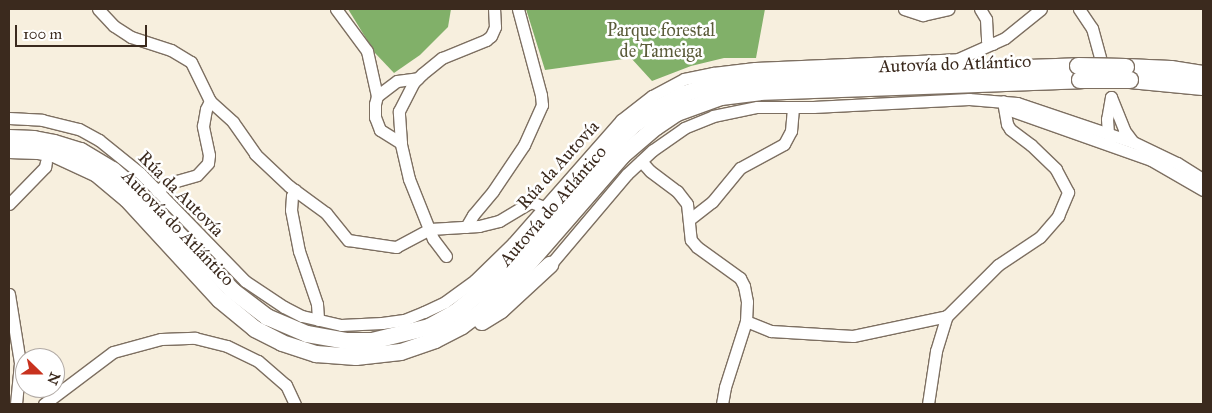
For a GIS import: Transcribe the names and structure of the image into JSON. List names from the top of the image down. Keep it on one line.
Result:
{"streets":{"highway":["Autovía do Atlántico"],"street":["Rúa da Autovía"]},"parks":["Parque forestal de Tameiga"],"scale_bar":"100 m","north":"right"}
